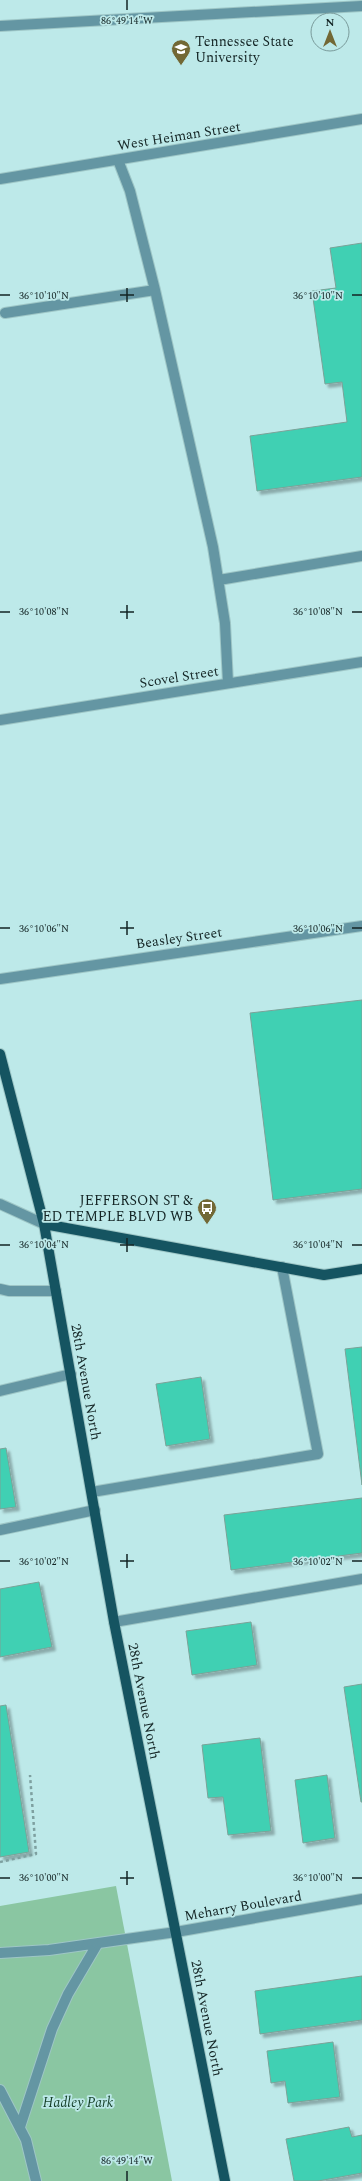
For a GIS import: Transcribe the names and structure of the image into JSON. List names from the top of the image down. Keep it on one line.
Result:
{"streets":{"main road":["28th Avenue North"],"street":["West Heiman Street","Scovel Street","Beasley Street","Meharry Boulevard"]},"crossings":[["28th Avenue North","Meharry Boulevard"]],"parks":["Hadley Park"],"places":{"school or university":["Tennessee State University"],"bus stop":["JEFFERSON ST & ED TEMPLE BLVD WB"]},"north":"top","coordinates":["86°49'14\"W","36°10'10\"N","36°10'08\"N","36°10'06\"N","36°10'04\"N","36°10'02\"N","36°10'00\"N"]}
